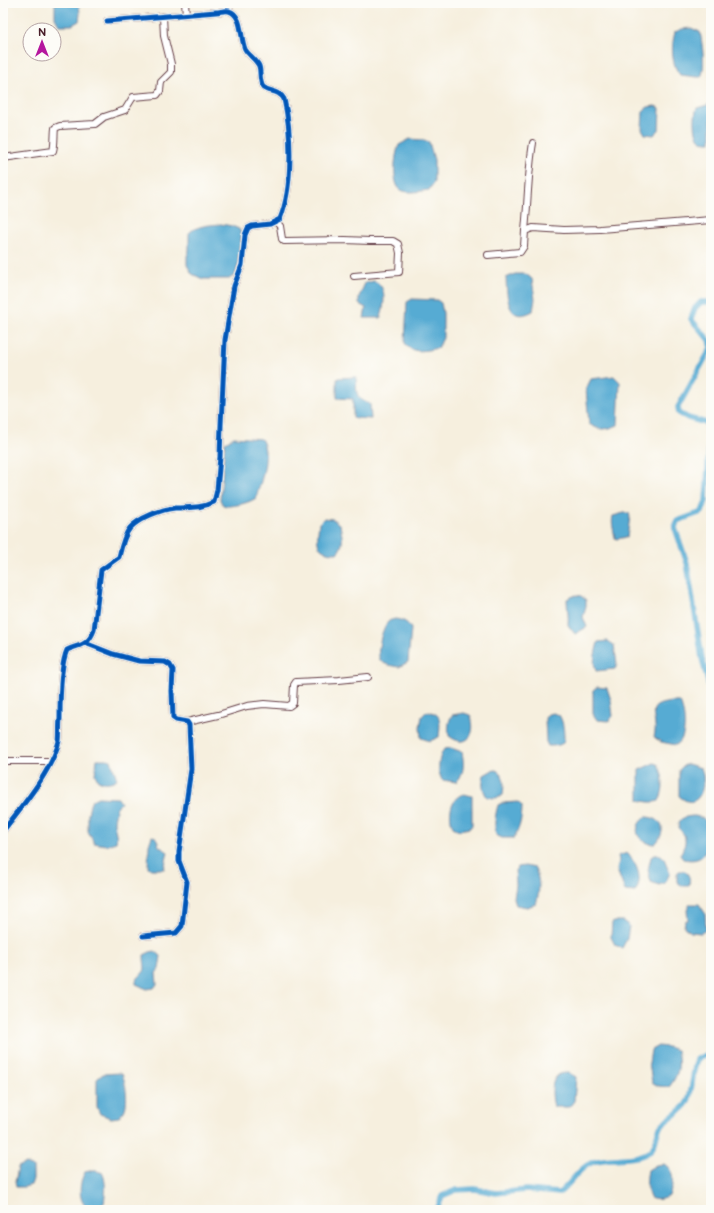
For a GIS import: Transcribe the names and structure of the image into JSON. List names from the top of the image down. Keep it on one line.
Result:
{"north":"top"}
